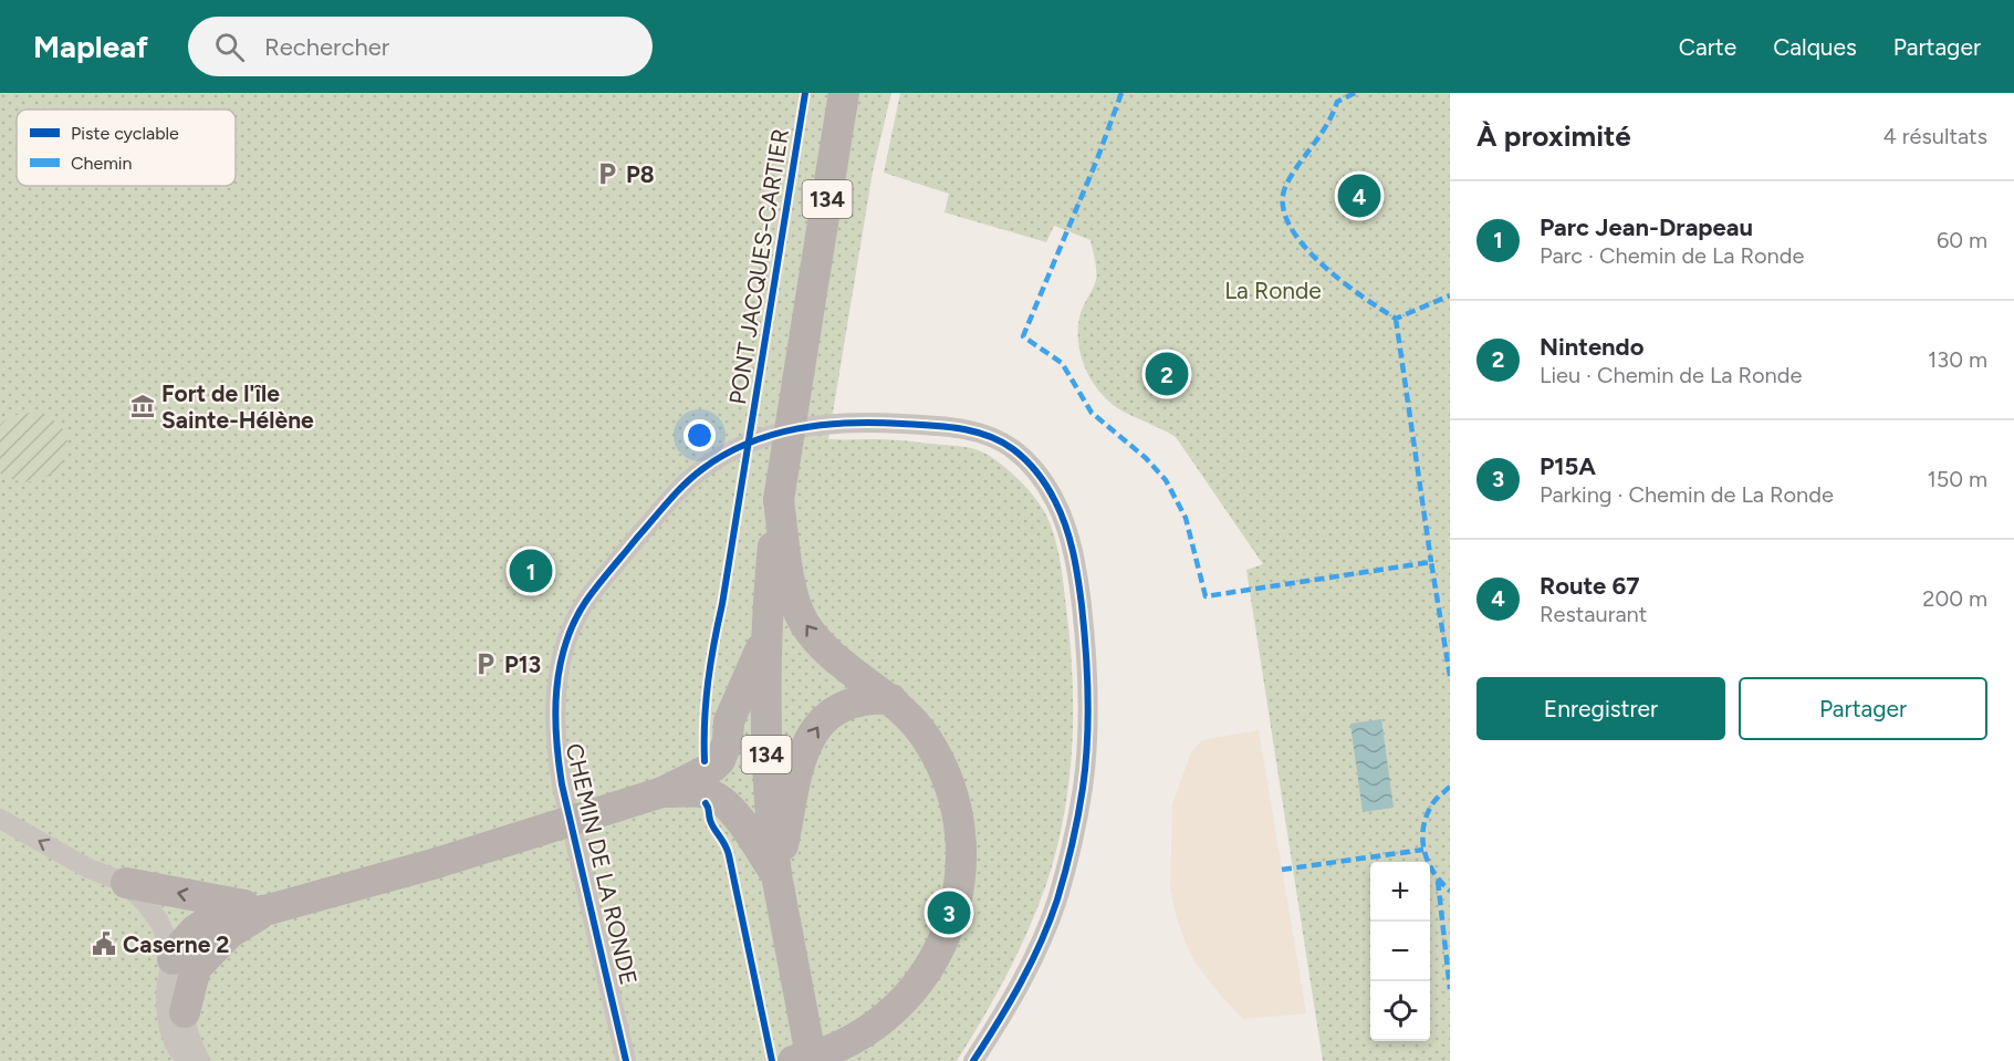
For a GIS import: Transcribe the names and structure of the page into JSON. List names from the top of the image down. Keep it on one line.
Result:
{"streets":{"main road":["134"],"street":["CHEMIN DE LA RONDE"],"cycle path":["PONT JACQUES-CARTIER"]},"parks":["La Ronde"],"places":{"parking":["P8","P13"],"museum":["Fort de l'île Sainte-Hélène"],"public building":["Caserne 2"]},"legend":["Piste cyclable","Chemin"],"page":{"header":"Mapleaf","search":"Rechercher","nav":["Carte","Calques","Partager"],"heading":["À proximité","4 résultats"],"pins":["4","2","1","3"],"list":[{"mark":"1","name":"Parc Jean-Drapeau","note":"Parc · Chemin de La Ronde","value":"60 m"},{"mark":"2","name":"Nintendo","note":"Lieu · Chemin de La Ronde","value":"130 m"},{"mark":"3","name":"P15A","note":"Parking · Chemin de La Ronde","value":"150 m"},{"mark":"4","name":"Route 67","note":"Restaurant","value":"200 m"}],"buttons":["Enregistrer","Partager"],"map_buttons":["+","−"]}}
